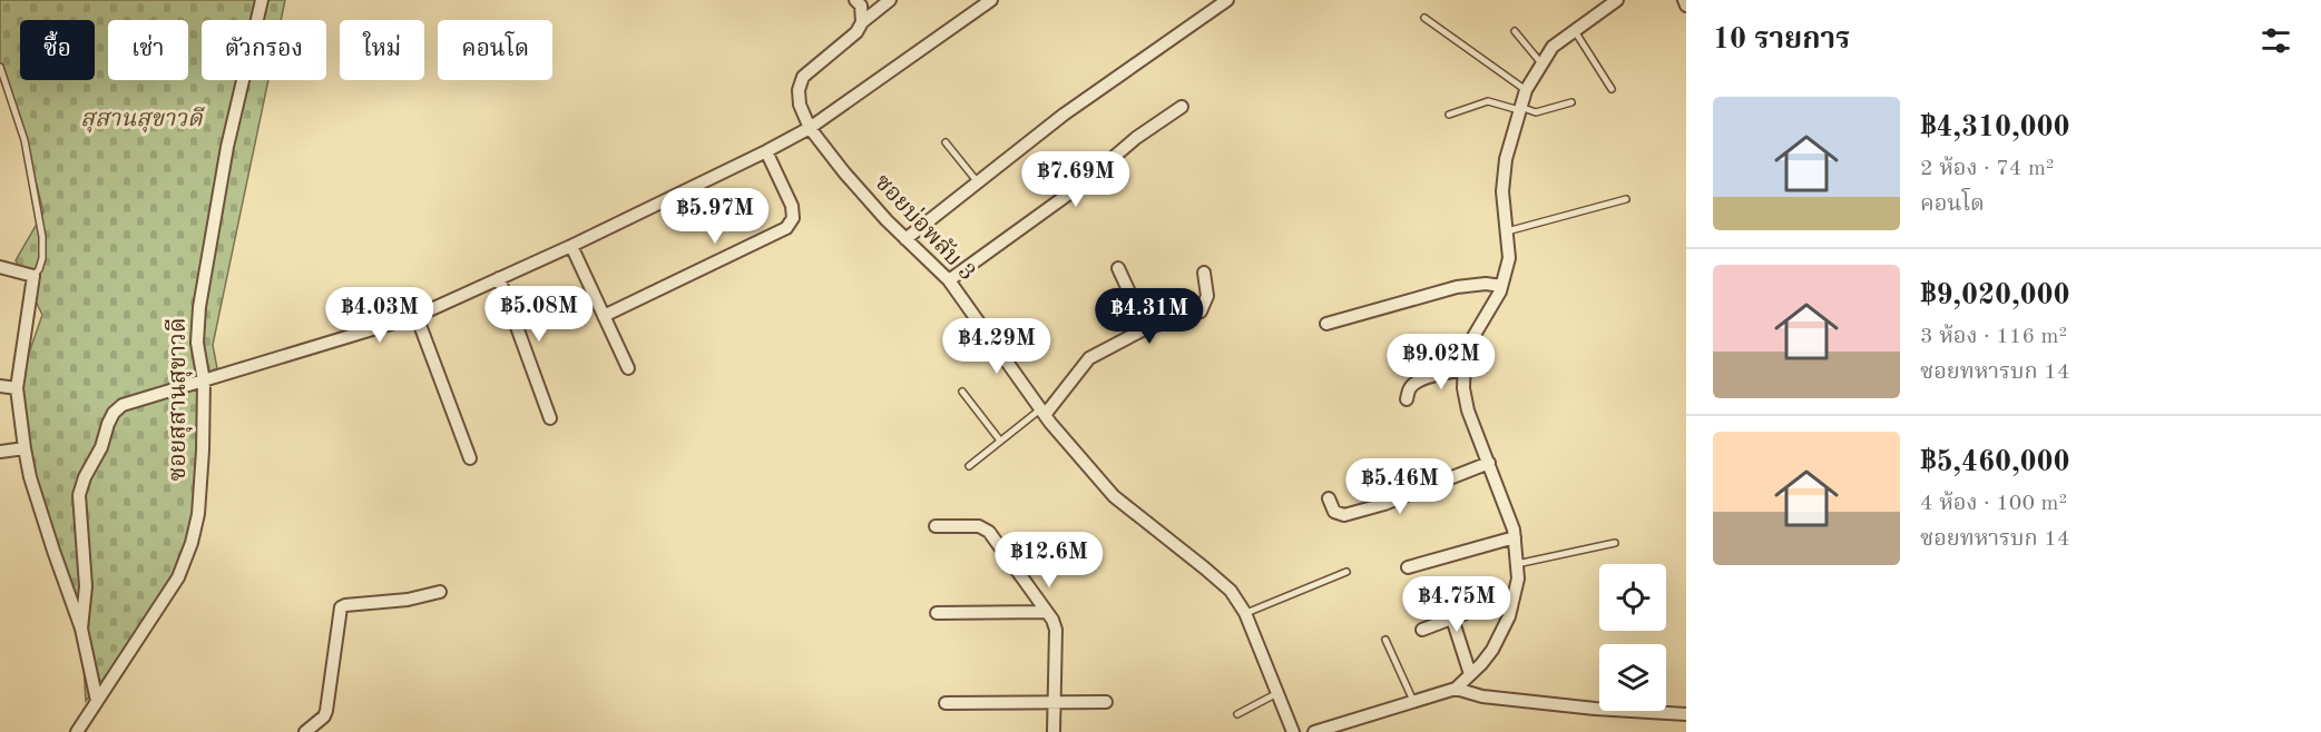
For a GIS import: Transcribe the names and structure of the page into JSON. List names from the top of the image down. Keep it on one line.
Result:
{"streets":{"street":["ซอยบ่อพลับ 3","ซอยสุสานสุขาวดี"]},"parks":["สุสานสุขาวดี"],"page":{"heading":"10 รายการ","chip":["ซื้อ","เช่า","ตัวกรอง","ใหม่","คอนโด"],"list":[{"name":"฿4,310,000","note":"2 ห้อง · 74 m² · คอนโด"},{"name":"฿9,020,000","note":"3 ห้อง · 116 m² · ซอยทหารบก 14"},{"name":"฿5,460,000","note":"4 ห้อง · 100 m² · ซอยทหารบก 14"}],"price":["฿7.69M","฿5.97M","฿5.08M","฿4.03M","฿4.31M","฿4.29M","฿9.02M","฿5.46M","฿12.6M","฿4.75M"]}}
